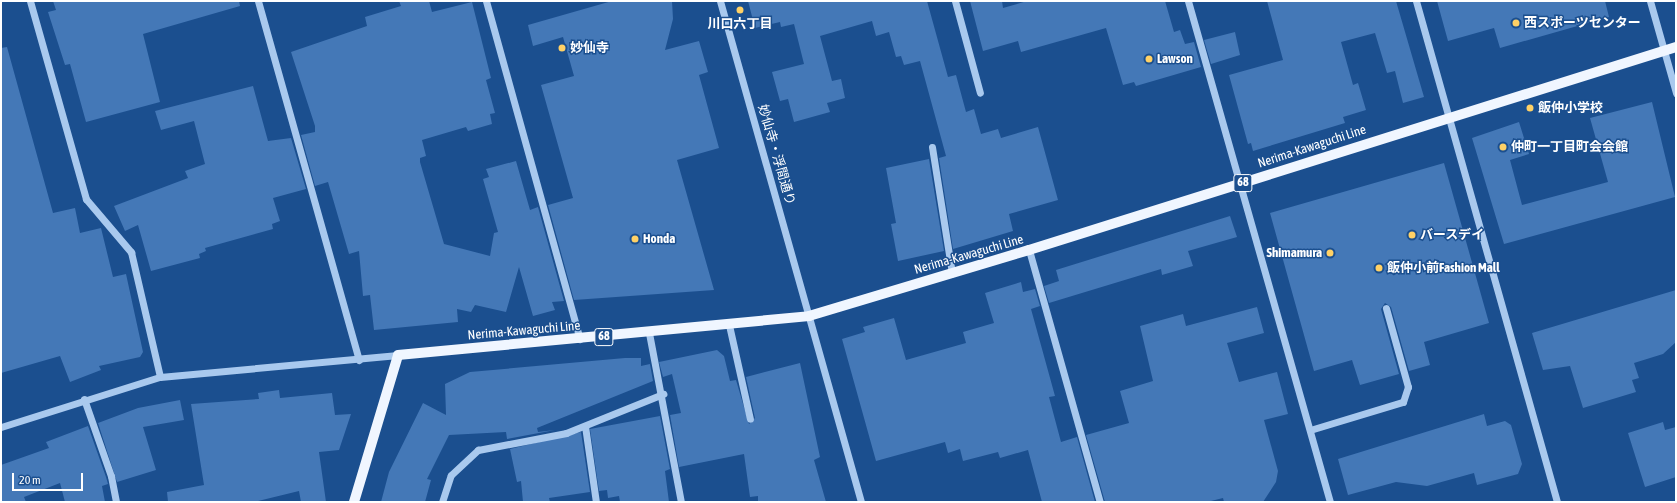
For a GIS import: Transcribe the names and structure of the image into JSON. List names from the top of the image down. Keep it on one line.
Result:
{"streets":{"main road":["Nerima-Kawaguchi Line","68"],"street":["妙仙寺・浮間通り"]},"crossings":[["Nerima-Kawaguchi Line","妙仙寺・浮間通り"]],"places":["川口六丁目","西スポーツセンター","妙仙寺","Lawson","飯仲小学校","仲町一丁目町会会館","バースデイ","Honda","Shimamura","飯仲小前Fashion Mall"],"scale_bar":"20 m"}
